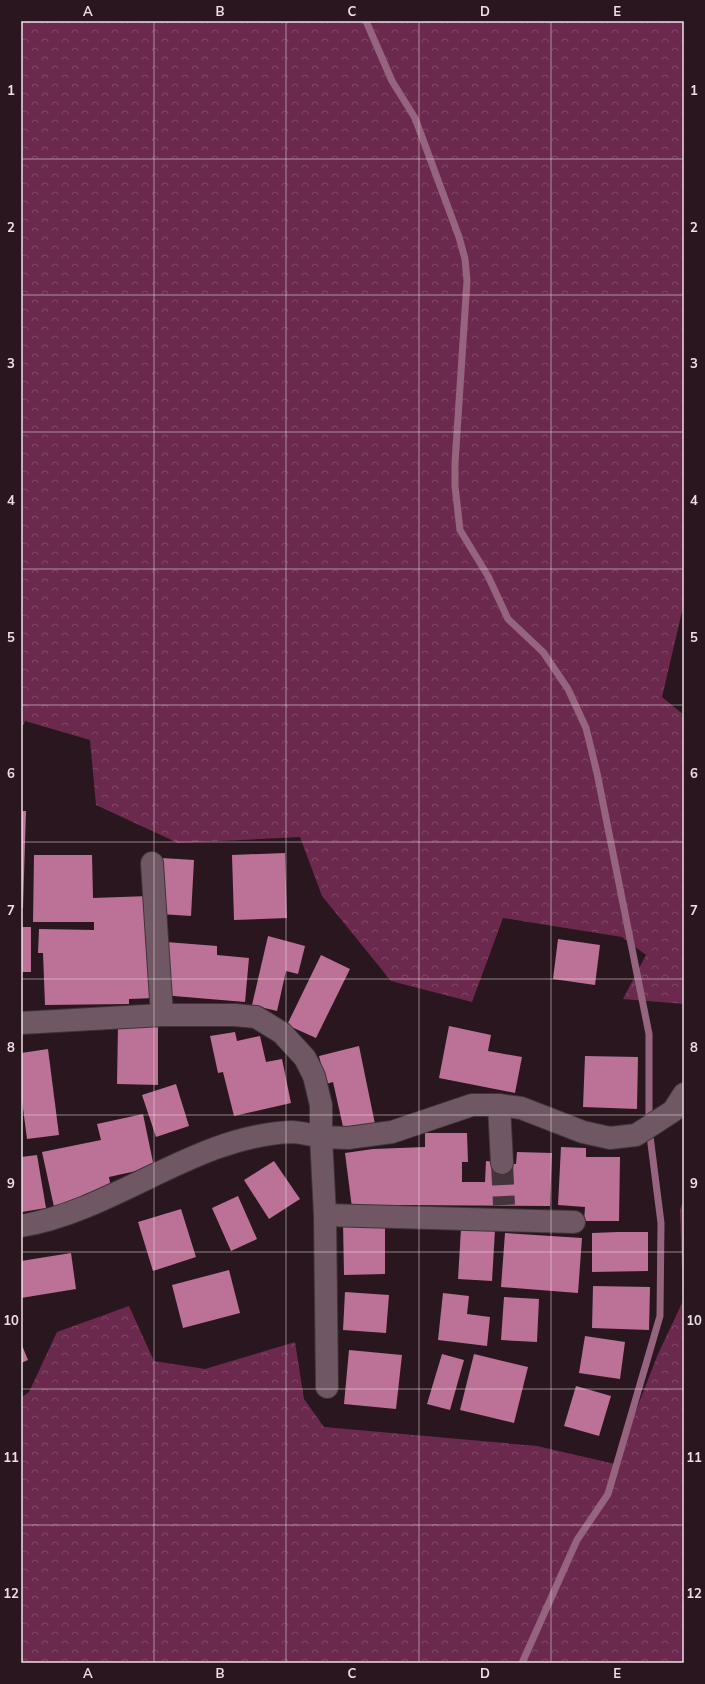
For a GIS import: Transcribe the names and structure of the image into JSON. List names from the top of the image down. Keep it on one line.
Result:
{"grid":{"columns":["A","B","C","D","E"],"rows":["1","2","3","4","5","6","7","8","9","10","11","12"]}}
